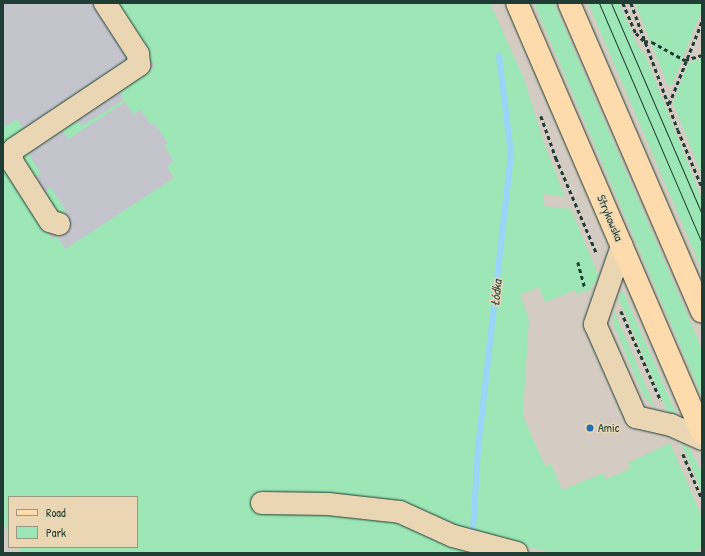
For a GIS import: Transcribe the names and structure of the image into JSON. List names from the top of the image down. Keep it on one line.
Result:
{"streets":{"main road":["Strykowska"]},"water":["Łódka"],"places":["Amic"],"legend":["Road","Park"]}
